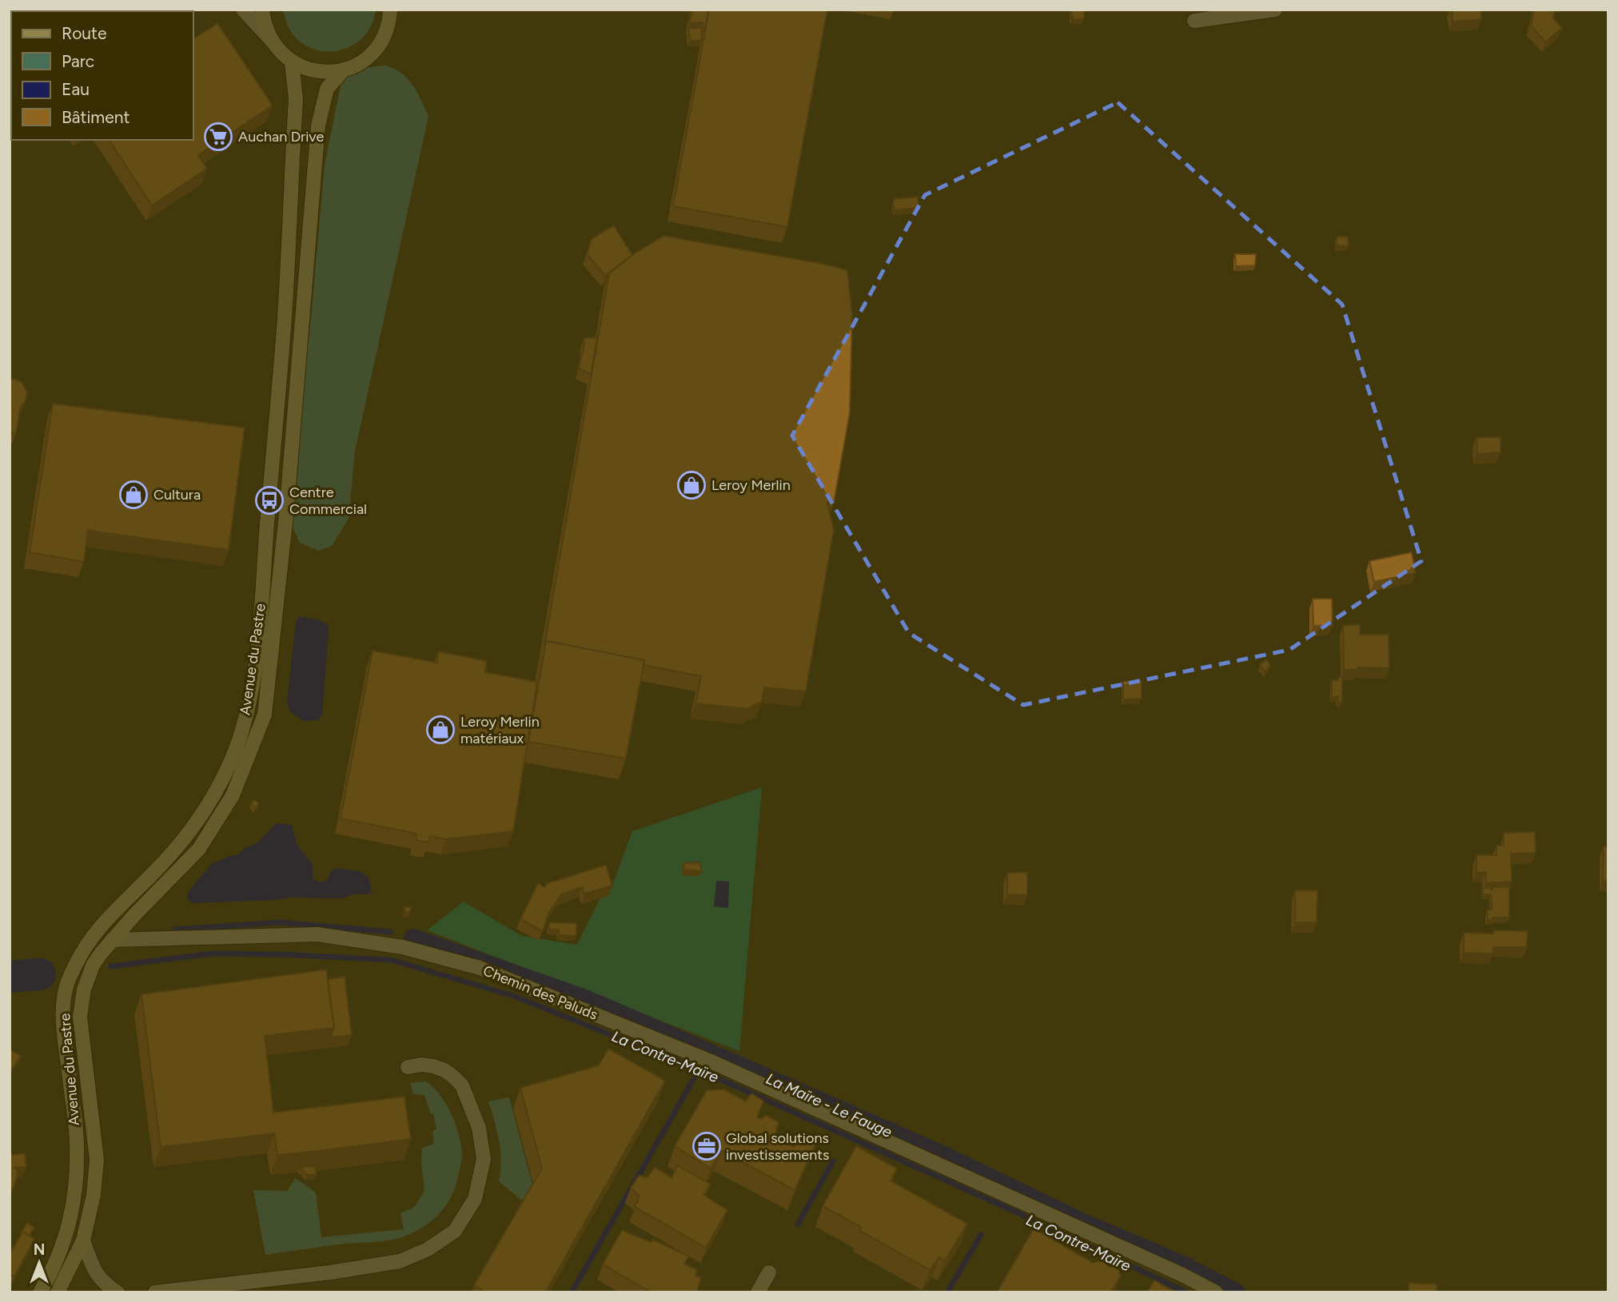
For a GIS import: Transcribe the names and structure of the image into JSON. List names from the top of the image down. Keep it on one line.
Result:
{"streets":{"street":["Avenue du Pastre","Chemin des Paluds"]},"crossings":[["Avenue du Pastre","Chemin des Paluds"]],"water":["La Contre-Maïre","La Maïre - Le Fauge"],"places":{"supermarket":["Auchan Drive"],"shop":["Leroy Merlin","Cultura","Leroy Merlin matériaux"],"bus stop":["Centre Commercial"],"office":["Global solutions investissements"]},"legend":["Route","Parc","Eau","Bâtiment"],"north":"top"}
